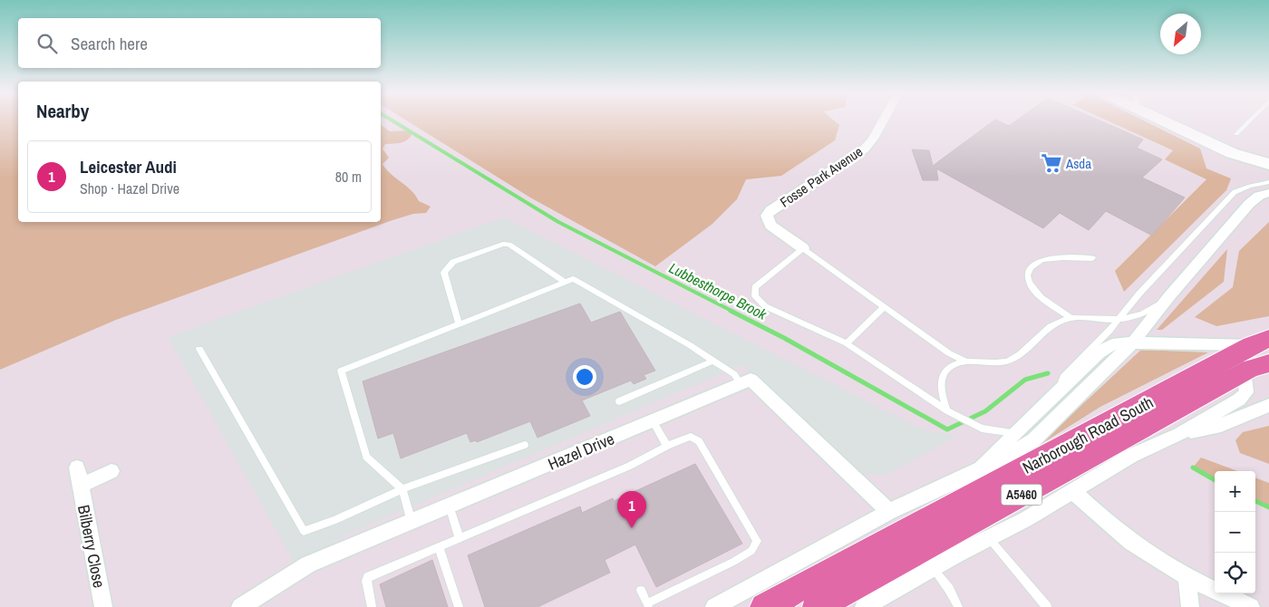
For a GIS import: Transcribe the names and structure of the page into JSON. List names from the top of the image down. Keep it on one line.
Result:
{"streets":{"main road":["Narborough Road South","A5460"],"street":["Fosse Park Avenue","Hazel Drive","Bilberry Close"]},"water":["Lubbesthorpe Brook"],"places":{"supermarket":["Asda"]},"north":"bottom left","page":{"search":"Search here","heading":"Nearby","list":[{"mark":"1","name":"Leicester Audi","note":"Shop · Hazel Drive","value":"80 m"}],"map_buttons":["+","−"],"pins":"1"}}
